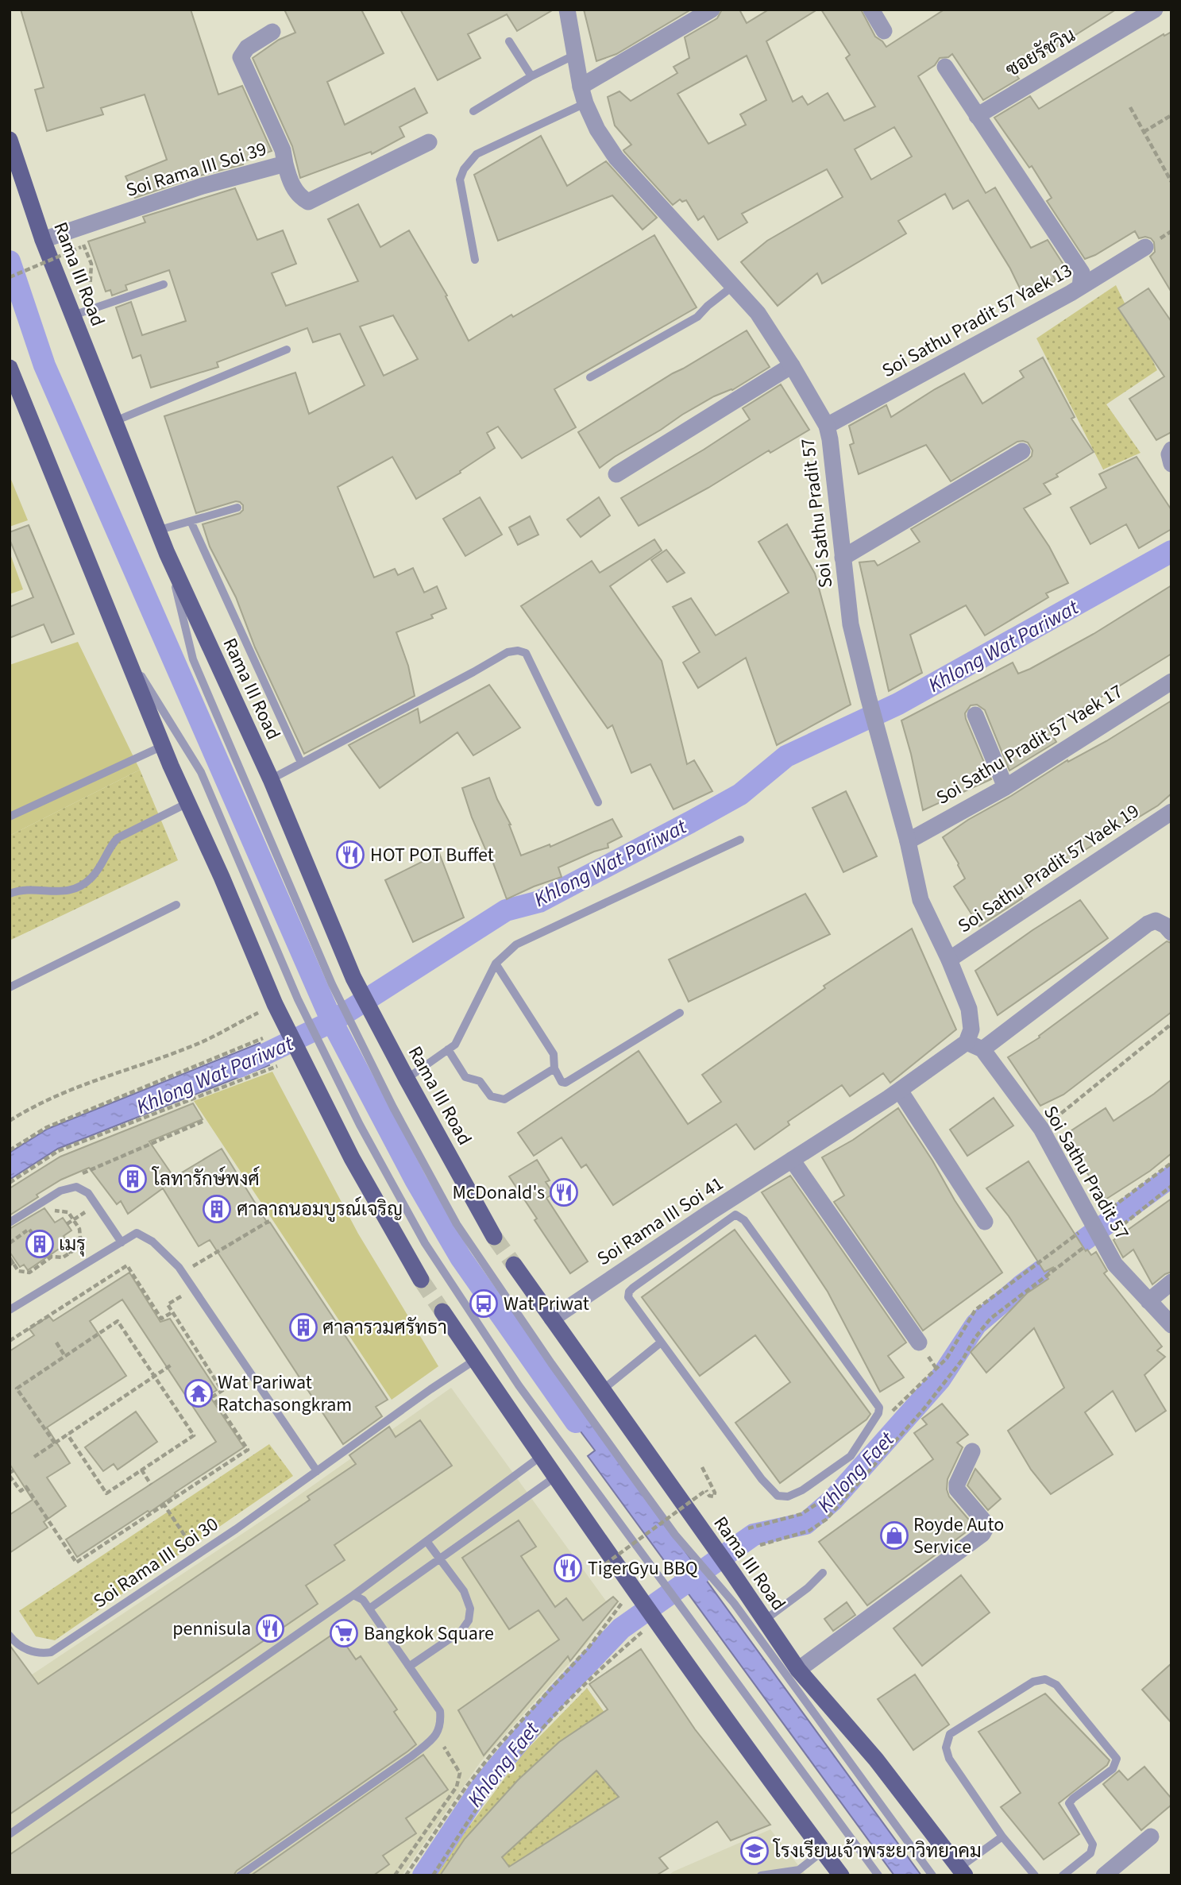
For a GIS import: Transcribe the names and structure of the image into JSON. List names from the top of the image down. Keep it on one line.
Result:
{"streets":{"main road":["Rama III Road"],"street":["ซอยรัชวิน","Soi Rama III Soi 39","Soi Sathu Pradit 57 Yaek 13","Soi Sathu Pradit 57","Soi Sathu Pradit 57 Yaek 17","Soi Sathu Pradit 57 Yaek 19","Soi Rama III Soi 41"],"lane":["Soi Rama III Soi 30"]},"crossings":[["Soi Rama III Soi 39","Rama III Road"],["Rama III Road","Soi Rama III Soi 41"],["Soi Sathu Pradit 57 Yaek 13","Soi Sathu Pradit 57"],["Soi Sathu Pradit 57","Soi Sathu Pradit 57 Yaek 17"],["Soi Sathu Pradit 57","Soi Sathu Pradit 57 Yaek 19"]],"water":["Khlong Wat Pariwat","Khlong Faet"],"places":{"restaurant":["HOT POT Buffet","McDonald's","TigerGyu BBQ","pennisula"],"building":["โลทารักษ์พงศ์","ศาลาถนอมบูรณ์เจริญ","เมรุ","ศาลารวมศรัทธา"],"bus stop":["Wat Priwat"],"temple":["Wat Pariwat Ratchasongkram"],"shop":["Royde Auto Service"],"supermarket":["Bangkok Square"],"school or university":["โรงเรียนเจ้าพระยาวิทยาคม"]}}
